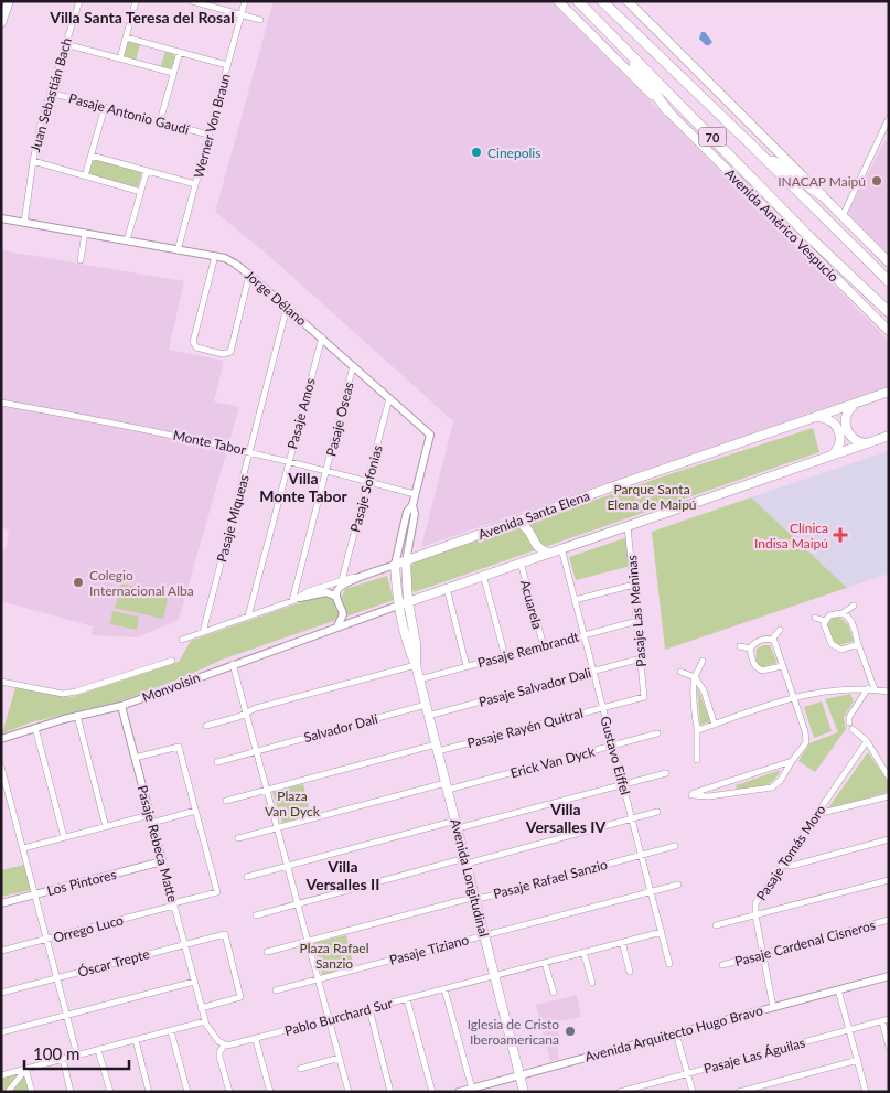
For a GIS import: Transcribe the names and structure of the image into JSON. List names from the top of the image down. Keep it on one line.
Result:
{"streets":{"highway":["70"],"main road":["Avenida Américo Vespucio","Avenida Santa Elena","Avenida Longitudinal"],"street":["Juan Sebastián Bach","Pasaje Antonio Gaudí","Werner Von Braun","Jorge Délano","Pasaje Amos","Pasaje Oseas","Monte Tabor","Pasaje Sofonias","Pasaje Miqueas","Acuarela","Pasaje Las Meninas","Pasaje Rembrandt","Monvoisin","Pasaje Salvador Dali","Salvador Dalí","Pasaje Rayén Quitral","Gustavo Eiffel","Erick Van Dyck","Pasaje Rebeca Matte","Pasaje Tomás Moro","Pasaje Rafael Sanzio","Los Pintores","Orrego Luco","Pasaje Cardenal Cisneros","Pasaje Tiziano","Óscar Trepte","Pablo Burchard Sur","Avenida Arquitecto Hugo Bravo","Pasaje Las Águilas"]},"crossings":[["Juan Sebastián Bach","Pasaje Antonio Gaudí"],["Juan Sebastián Bach","Jorge Délano"],["Pasaje Antonio Gaudí","Werner Von Braun"],["Werner Von Braun","Jorge Délano"],["Jorge Délano","Pasaje Amos"],["Jorge Délano","Pasaje Oseas"],["Jorge Délano","Pasaje Sofonias"],["Jorge Délano","Pasaje Miqueas"],["Jorge Délano","Avenida Longitudinal"],["Pasaje Amos","Monte Tabor"],["Pasaje Amos","Avenida Santa Elena"],["Pasaje Oseas","Monte Tabor"],["Pasaje Oseas","Avenida Santa Elena"],["Monte Tabor","Pasaje Sofonias"],["Monte Tabor","Pasaje Miqueas"],["Monte Tabor","Avenida Longitudinal"],["Pasaje Sofonias","Avenida Santa Elena"],["Avenida Santa Elena","Pasaje Miqueas"],["Avenida Santa Elena","Avenida Longitudinal"],["Acuarela","Pasaje Rembrandt"],["Pasaje Las Meninas","Pasaje Rembrandt"],["Pasaje Las Meninas","Pasaje Salvador Dali"],["Pasaje Las Meninas","Pasaje Rayén Quitral"],["Pasaje Rembrandt","Gustavo Eiffel"],["Pasaje Rembrandt","Avenida Longitudinal"],["Monvoisin","Pasaje Rebeca Matte"],["Pasaje Salvador Dali","Gustavo Eiffel"],["Pasaje Salvador Dali","Avenida Longitudinal"],["Salvador Dalí","Avenida Longitudinal"],["Pasaje Rayén Quitral","Gustavo Eiffel"],["Pasaje Rayén Quitral","Avenida Longitudinal"],["Gustavo Eiffel","Erick Van Dyck"],["Gustavo Eiffel","Pasaje Rafael Sanzio"],["Gustavo Eiffel","Pasaje Tiziano"],["Gustavo Eiffel","Pablo Burchard Sur"],["Erick Van Dyck","Avenida Longitudinal"],["Pasaje Rebeca Matte","Los Pintores"],["Pasaje Rebeca Matte","Orrego Luco"],["Pasaje Rebeca Matte","Óscar Trepte"],["Pasaje Tomás Moro","Pasaje Cardenal Cisneros"],["Pasaje Tomás Moro","Avenida Arquitecto Hugo Bravo"],["Avenida Longitudinal","Pasaje Rafael Sanzio"],["Avenida Longitudinal","Pasaje Tiziano"],["Avenida Longitudinal","Pablo Burchard Sur"],["Avenida Longitudinal","Avenida Arquitecto Hugo Bravo"]],"districts":["Villa Santa Teresa del Rosal","Villa Monte Tabor","Villa Versalles IV","Villa Versalles II"],"parks":["Parque Santa Elena de Maipú","Plaza Van Dyck","Plaza Rafael Sanzio"],"places":{"other":["Cinepolis","INACAP Maipú","Colegio Internacional Alba","Iglesia de Cristo Iberoamericana"],"health":["Clínica Indisa Maipú"]},"scale_bar":"100 m"}
